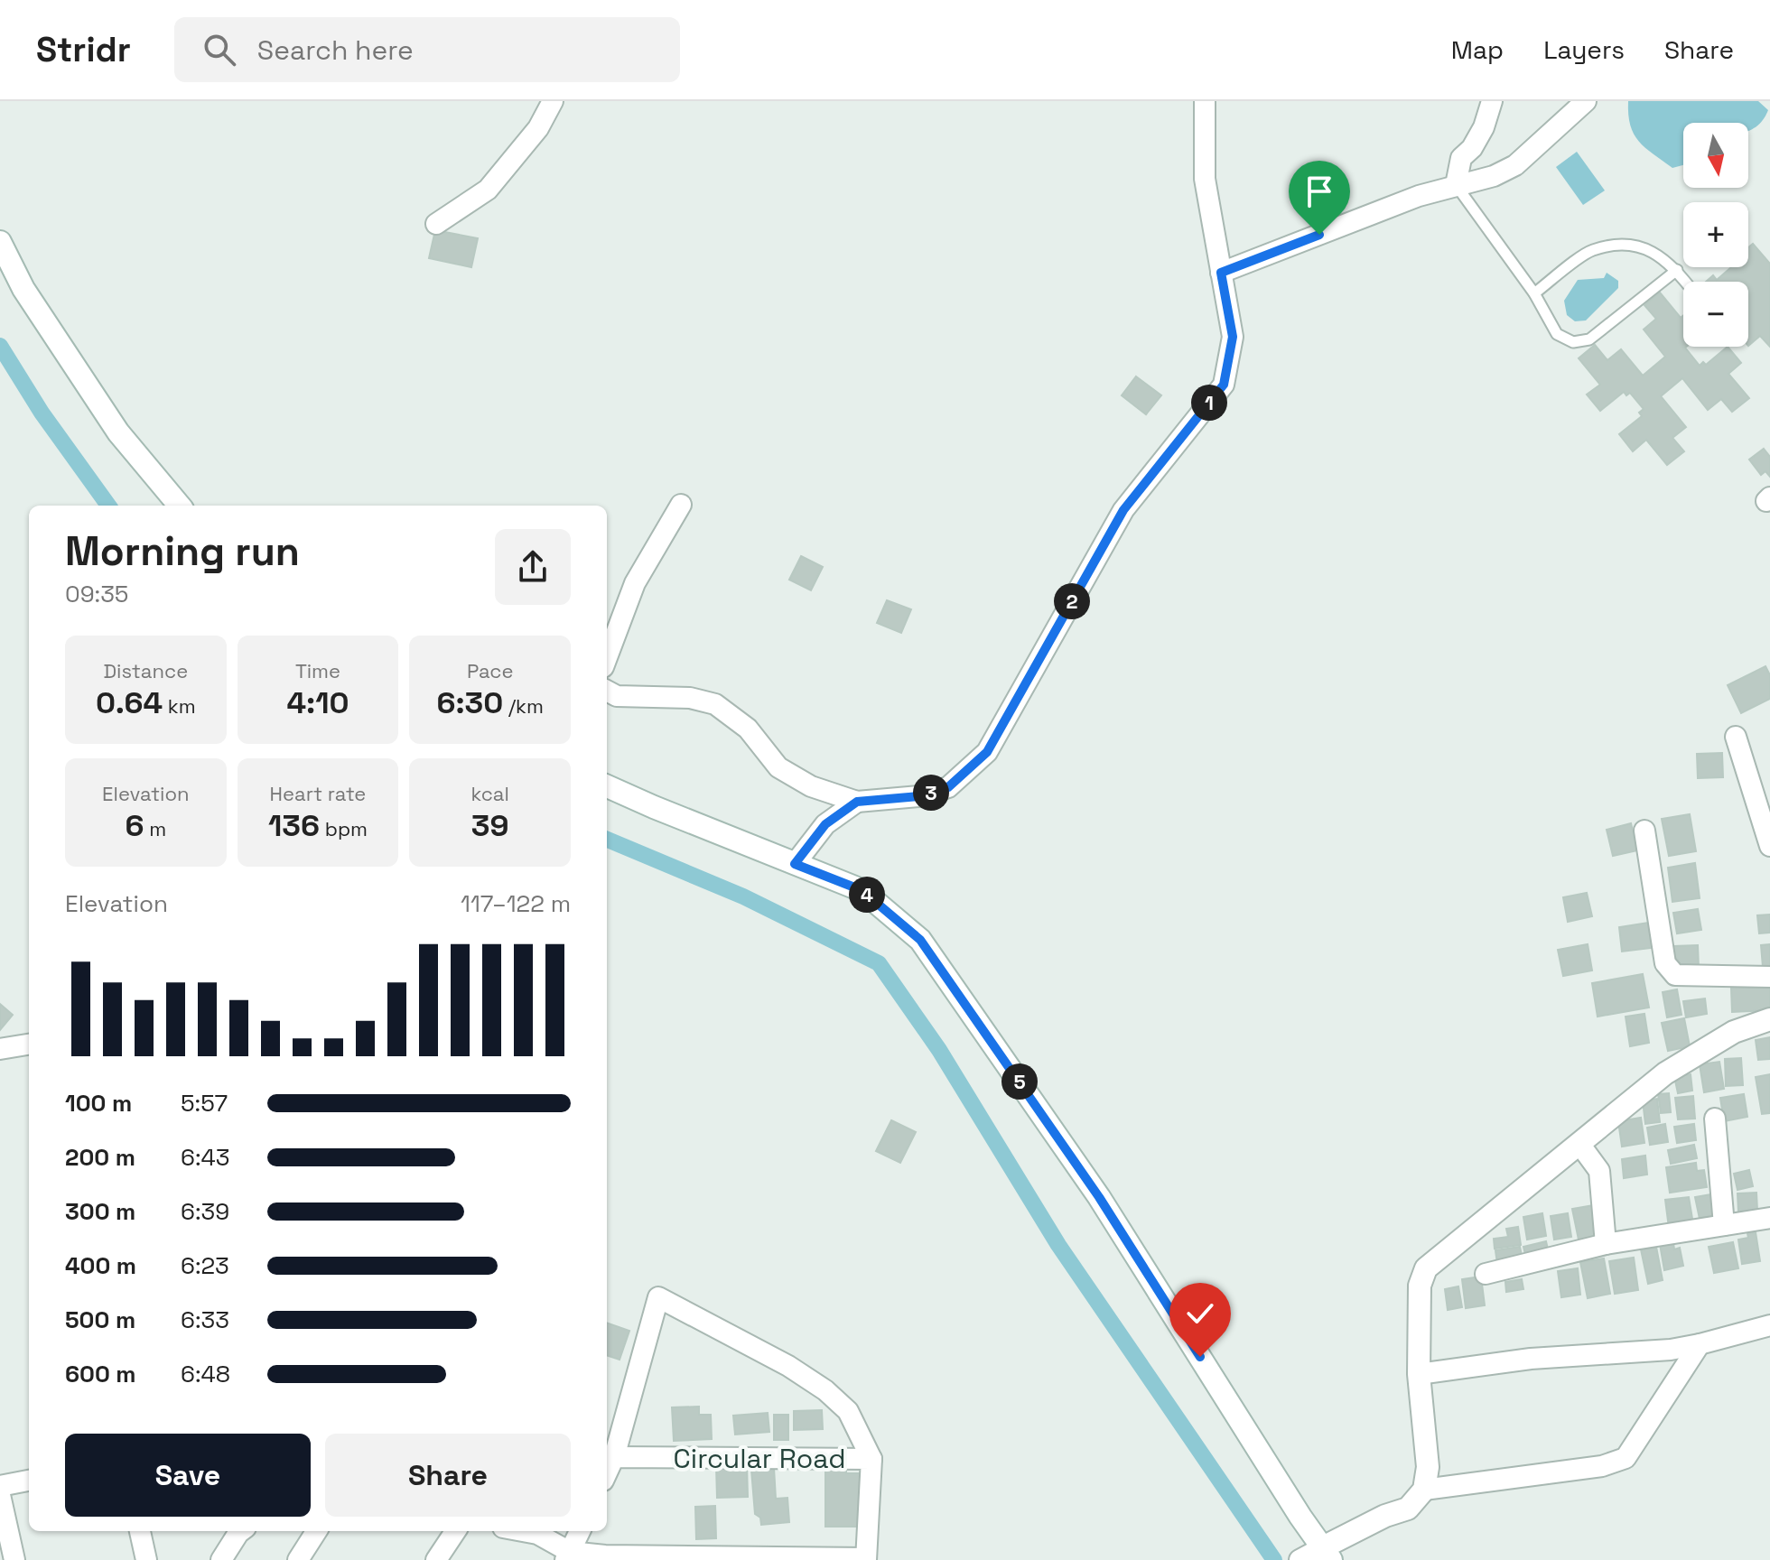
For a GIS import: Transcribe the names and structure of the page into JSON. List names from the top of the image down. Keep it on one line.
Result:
{"streets":{"street":["Circular Road"]},"north":"bottom","page":{"header":"Stridr","search":"Search here","nav":["Map","Layers","Share"],"map_buttons":["+","−"],"pins":["1","2","3","4","5"],"heading":["Morning run","09:35"],"stats":[["Distance","0.64 km"],["Time","4:10"],["Pace","6:30 /km"],["Elevation","6 m"],["Heart rate","136 bpm"],["kcal","39"]],"chart":["Elevation","117–122 m"],"list":[{"name":"100 m","note":"5:57"},{"name":"200 m","note":"6:43"},{"name":"300 m","note":"6:39"},{"name":"400 m","note":"6:23"},{"name":"500 m","note":"6:33"},{"name":"600 m","note":"6:48"}],"buttons":["Save","Share"]}}
